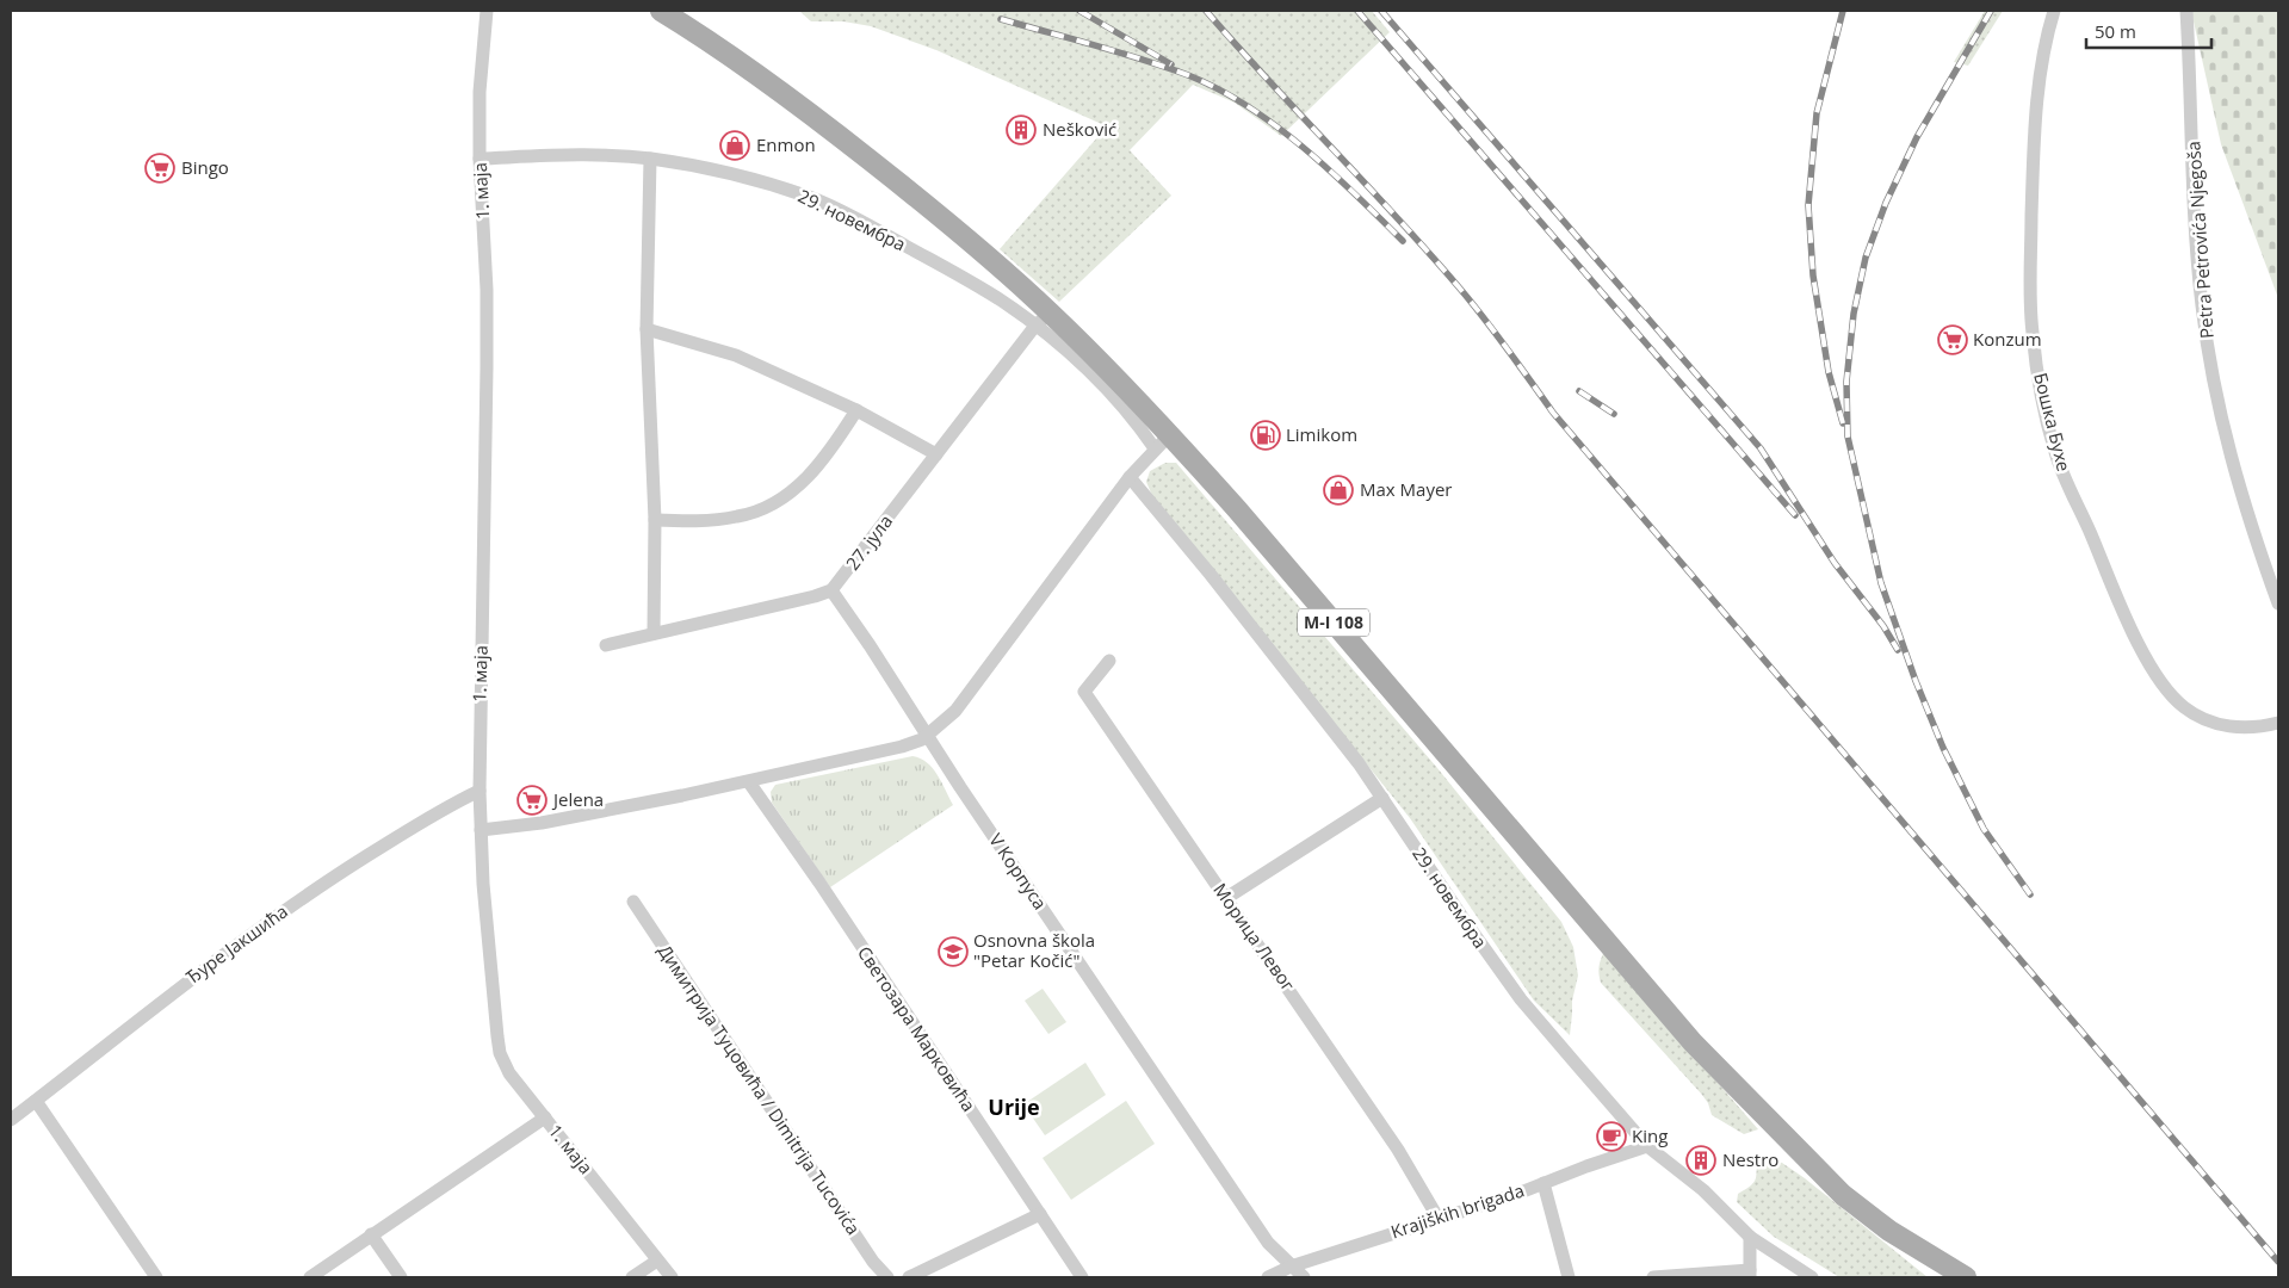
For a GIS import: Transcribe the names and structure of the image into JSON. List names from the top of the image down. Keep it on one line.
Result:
{"streets":{"main road":["M-I 108"],"street":["1. маја","29. новембра","Petra Petrovića Njegoša","Бошка Бухе","27. јула","V Корпуса","Морица Левог","Ђуре Јакшића","Светозара Марковића","Димитрија Туцовића / Dimitrija Tucovića","Krajiških brigada"]},"crossings":[["1. маја","29. новембра"],["1. маја","Ђуре Јакшића"],["29. новембра","27. јула"],["29. новембра","M-I 108"],["29. новембра","Krajiških brigada"],["27. јула","M-I 108"],["27. јула","V Корпуса"],["V Корпуса","Krajiških brigada"],["Морица Левог","Krajiških brigada"]],"districts":["Urije"],"places":{"building":["Nešković","Nestro"],"shop":["Enmon","Max Mayer"],"supermarket":["Bingo","Konzum","Jelena"],"fuel station":["Limikom"],"school or university":["Osnovna škola \"Petar Kočić\""],"cafe":["King"]},"scale_bar":"50 m"}
